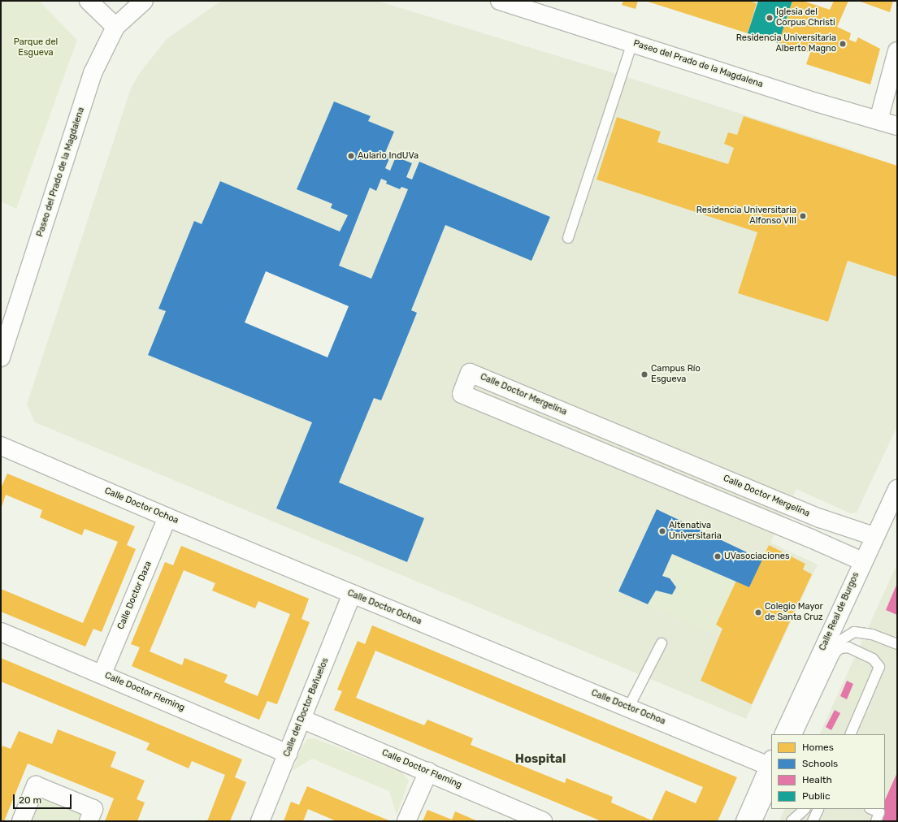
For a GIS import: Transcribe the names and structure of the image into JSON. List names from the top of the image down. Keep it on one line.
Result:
{"streets":{"street":["Paseo del Prado de la Magdalena","Calle Doctor Mergelina","Calle Doctor Ochoa","Calle Doctor Daza","Calle Real de Burgos","Calle Doctor Fleming","Calle del Doctor Bañuelos"]},"crossings":[["Calle Doctor Mergelina","Calle Real de Burgos"],["Calle Doctor Ochoa","Calle Doctor Daza"],["Calle Doctor Ochoa","Calle del Doctor Bañuelos"],["Calle Doctor Daza","Calle Doctor Fleming"],["Calle Doctor Fleming","Calle del Doctor Bañuelos"]],"districts":["Hospital"],"parks":["Parque del Esgueva"],"places":["Iglesia del Corpus Christi","Residencia Universitaria Alberto Magno","Aulario IndUVa","Residencia Universitaria Alfonso VIII","Campus Río Esgueva","Altenativa Universitaria","UVasociaciones","Colegio Mayor de Santa Cruz"],"legend":["Homes","Schools","Health","Public"],"scale_bar":"20 m"}
